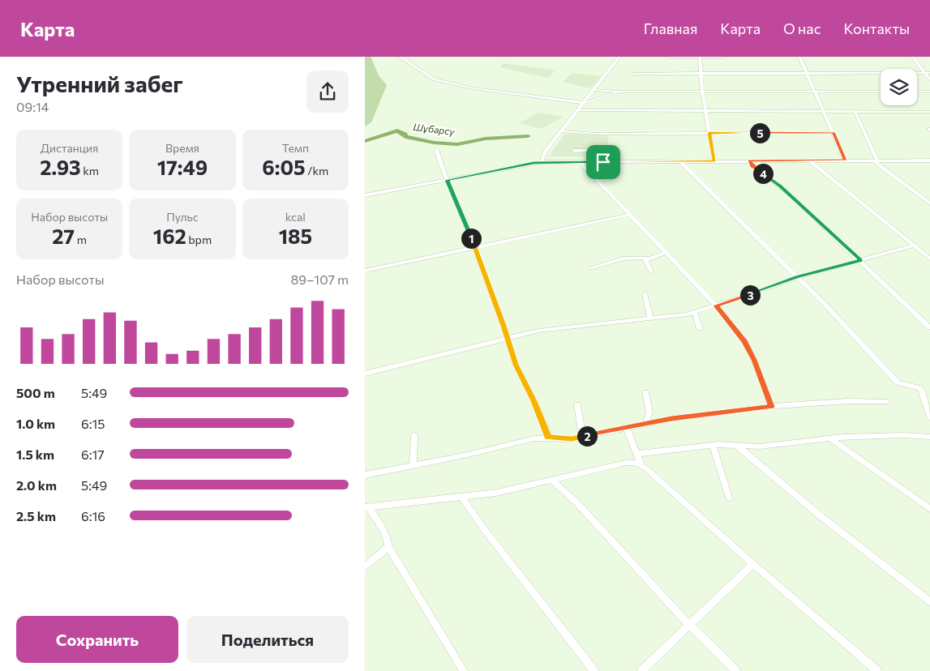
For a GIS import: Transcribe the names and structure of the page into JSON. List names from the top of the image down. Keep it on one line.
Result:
{"water":["Шұбарсу"],"page":{"header":"Карта","nav":["Главная","Карта","О нас","Контакты"],"heading":["Утренний забег","09:14"],"pins":["5","4","1","3","2"],"stats":[["Дистанция","2.93 km"],["Время","17:49"],["Темп","6:05 /km"],["Набор высоты","27 m"],["Пульс","162 bpm"],["kcal","185"]],"chart":["Набор высоты","89–107 m"],"list":[{"name":"500 m","note":"5:49"},{"name":"1.0 km","note":"6:15"},{"name":"1.5 km","note":"6:17"},{"name":"2.0 km","note":"5:49"},{"name":"2.5 km","note":"6:16"}],"buttons":["Сохранить","Поделиться"]}}
